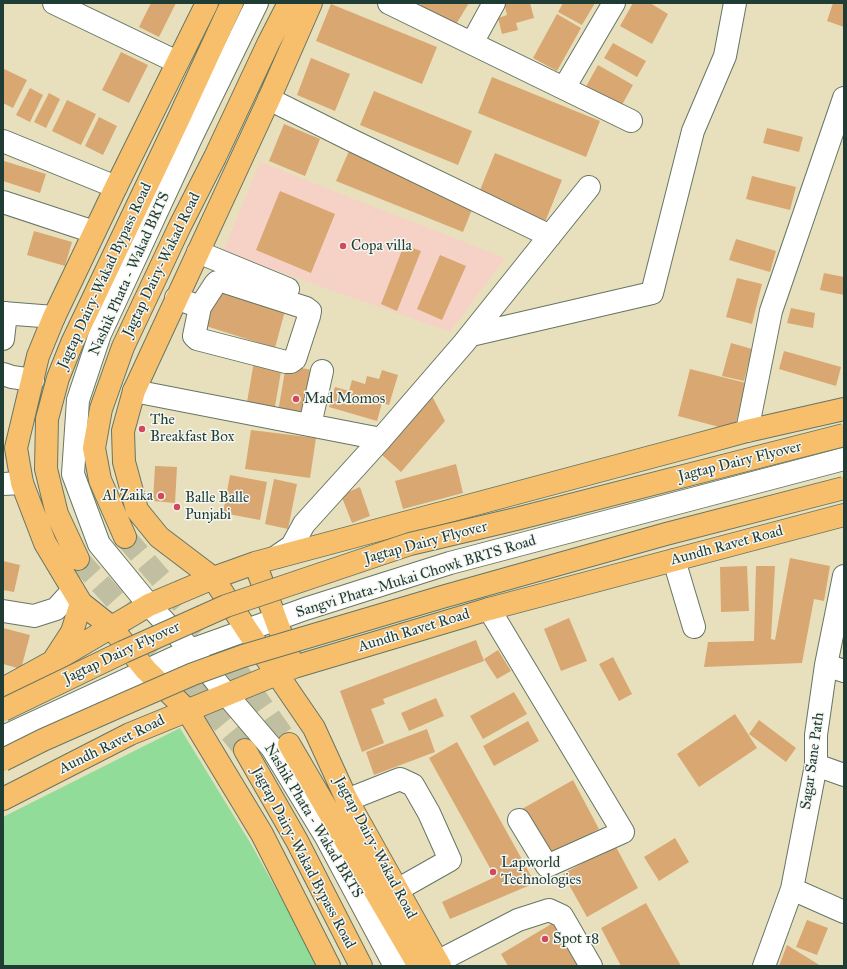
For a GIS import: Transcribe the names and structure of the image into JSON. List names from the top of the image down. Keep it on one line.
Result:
{"streets":{"main road":["Jagtap Dairy-Wakad Road","Jagtap Dairy-Wakad Bypass Road","Jagtap Dairy Flyover","Aundh Ravet Road"],"street":["Nashik Phata - Wakad BRTS","Sangvi Phata-Mukai Chowk BRTS Road","Sagar Sane Path"]},"crossings":[["Jagtap Dairy-Wakad Road","Aundh Ravet Road"],["Nashik Phata - Wakad BRTS","Aundh Ravet Road"],["Nashik Phata - Wakad BRTS","Sangvi Phata-Mukai Chowk BRTS Road"]],"places":["Copa villa","Mad Momos","The Breakfast Box","Al Zaika","Balle Balle Punjabi","Lapworld Technologies","Spot 18"]}
